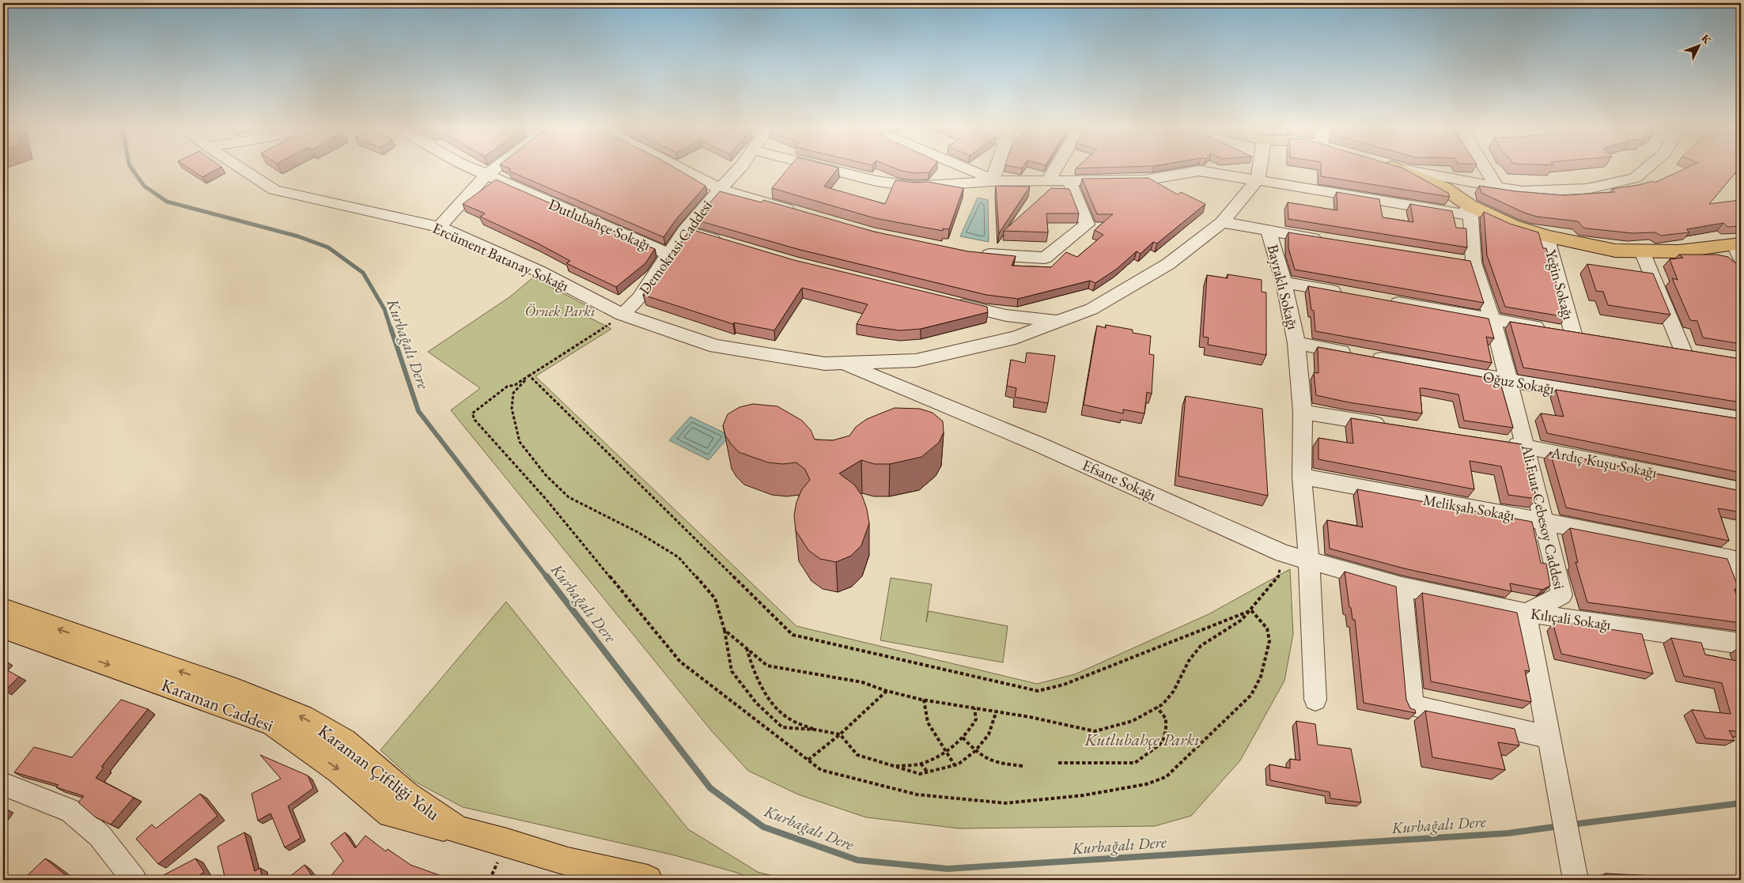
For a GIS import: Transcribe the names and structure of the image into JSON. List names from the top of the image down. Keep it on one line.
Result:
{"streets":{"main road":["Karaman Caddesi","Karaman Çiftliği Yolu"],"street":["Dutlubahçe Sokağı","Demokrasi Caddesi","Ercüment Batanay Sokağı","Yeğin Sokağı","Bayraklı Sokağı","Oğuz Sokağı","Ardıç Kuşu Sokağı","Efsane Sokağı","Melikşah Sokağı","Ali Fuat Cebesoy Caddesi","Kılıçali Sokağı"]},"crossings":[["Dutlubahçe Sokağı","Demokrasi Caddesi"],["Demokrasi Caddesi","Ercüment Batanay Sokağı"],["Ercüment Batanay Sokağı","Efsane Sokağı"],["Yeğin Sokağı","Ali Fuat Cebesoy Caddesi"],["Bayraklı Sokağı","Oğuz Sokağı"],["Bayraklı Sokağı","Efsane Sokağı"],["Bayraklı Sokağı","Melikşah Sokağı"],["Oğuz Sokağı","Ali Fuat Cebesoy Caddesi"],["Ardıç Kuşu Sokağı","Ali Fuat Cebesoy Caddesi"],["Efsane Sokağı","Kılıçali Sokağı"],["Melikşah Sokağı","Ali Fuat Cebesoy Caddesi"],["Ali Fuat Cebesoy Caddesi","Kılıçali Sokağı"],["Karaman Caddesi","Karaman Çiftliği Yolu"]],"one_way":["Karaman Caddesi","Karaman Çiftliği Yolu"],"water":["Kurbağalı Dere"],"parks":["Örnek Parkı","Kutlubahçe Parkı"],"north":"top right"}
